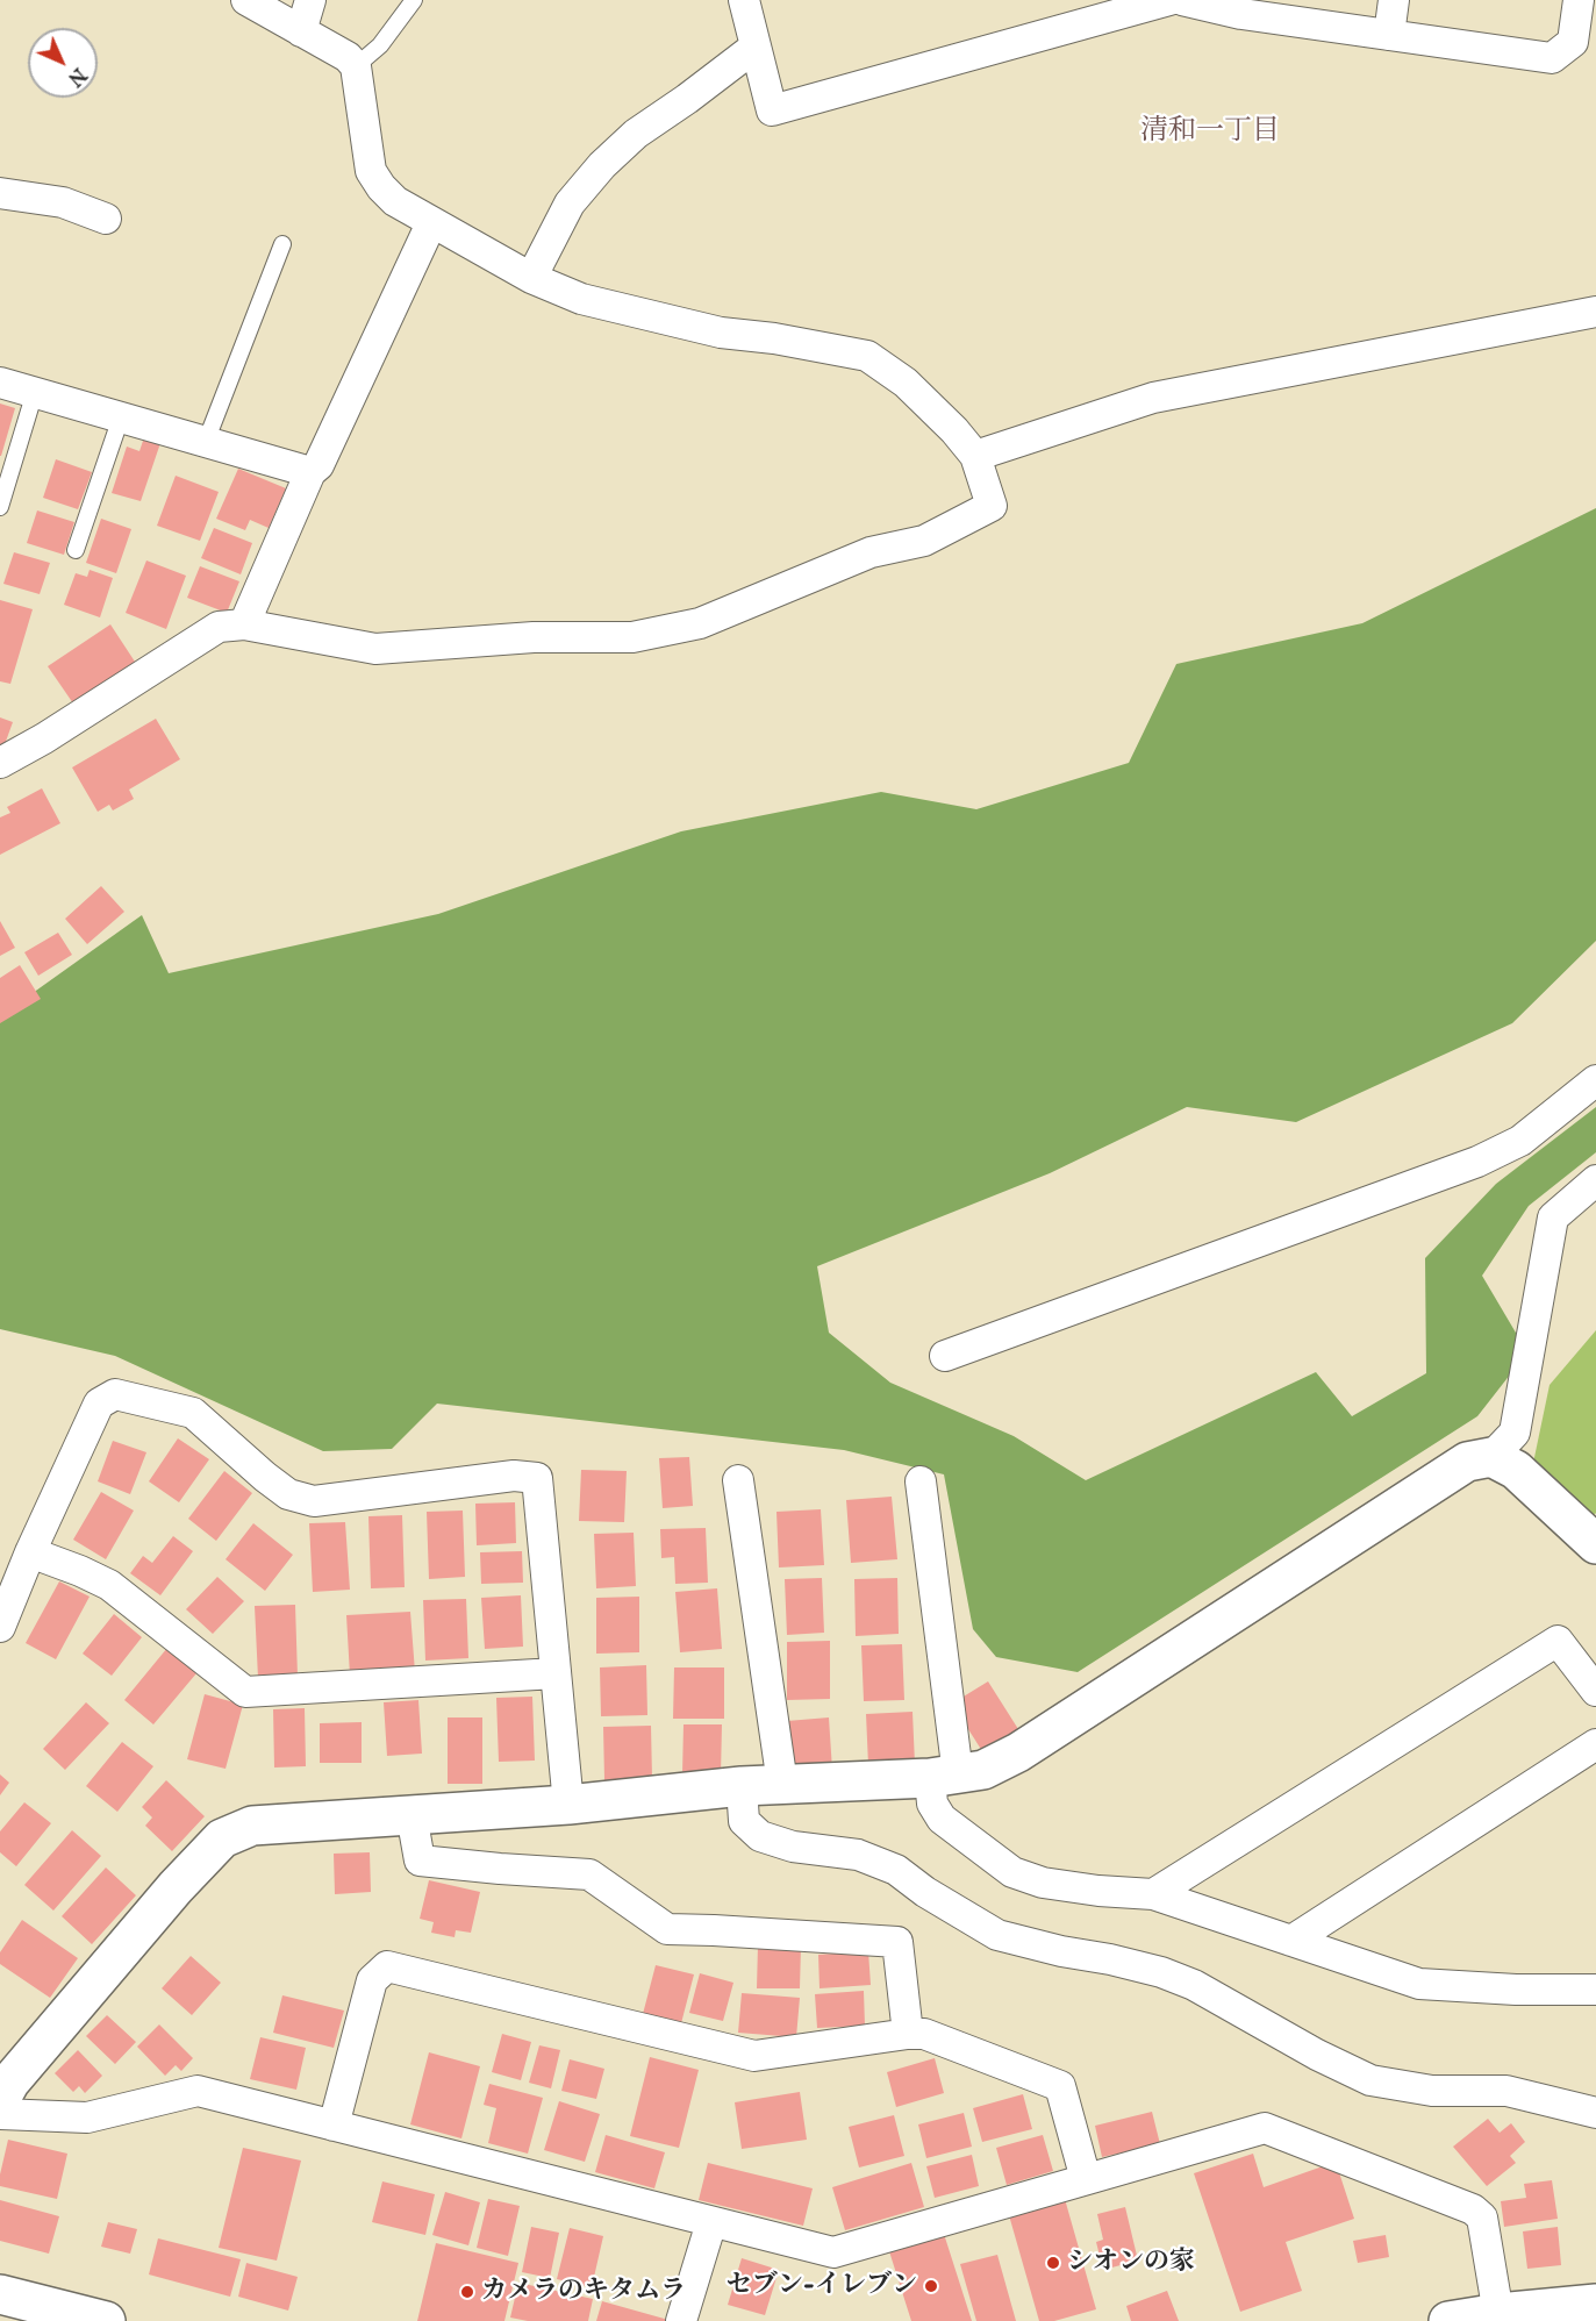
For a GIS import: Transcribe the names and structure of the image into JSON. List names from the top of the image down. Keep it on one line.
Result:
{"districts":["清和一丁目"],"places":["シオンの家","セブン-イレブン","カメラのキタムラ"],"north":"bottom right"}
